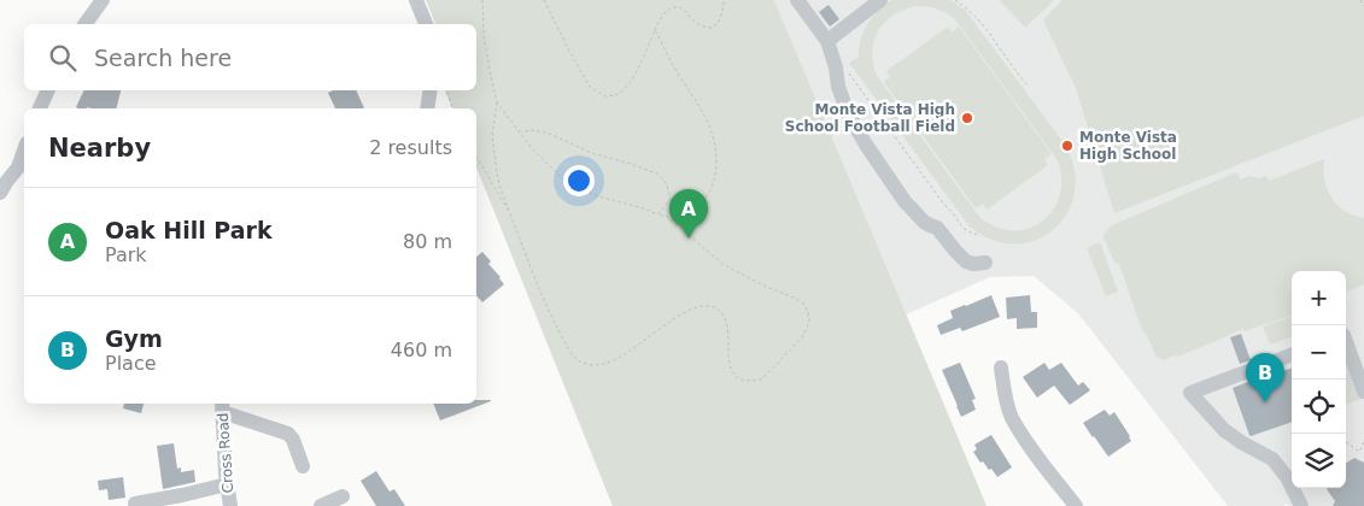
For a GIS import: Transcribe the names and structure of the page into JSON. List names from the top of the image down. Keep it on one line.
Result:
{"streets":{"street":["Cross Road"]},"places":["Monte Vista High School Football Field","Monte Vista High School"],"page":{"search":"Search here","heading":["Nearby","2 results"],"list":[{"mark":"A","name":"Oak Hill Park","note":"Park","value":"80 m"},{"mark":"B","name":"Gym","note":"Place","value":"460 m"}],"pins":["A","B"],"map_buttons":["+","−"]}}
